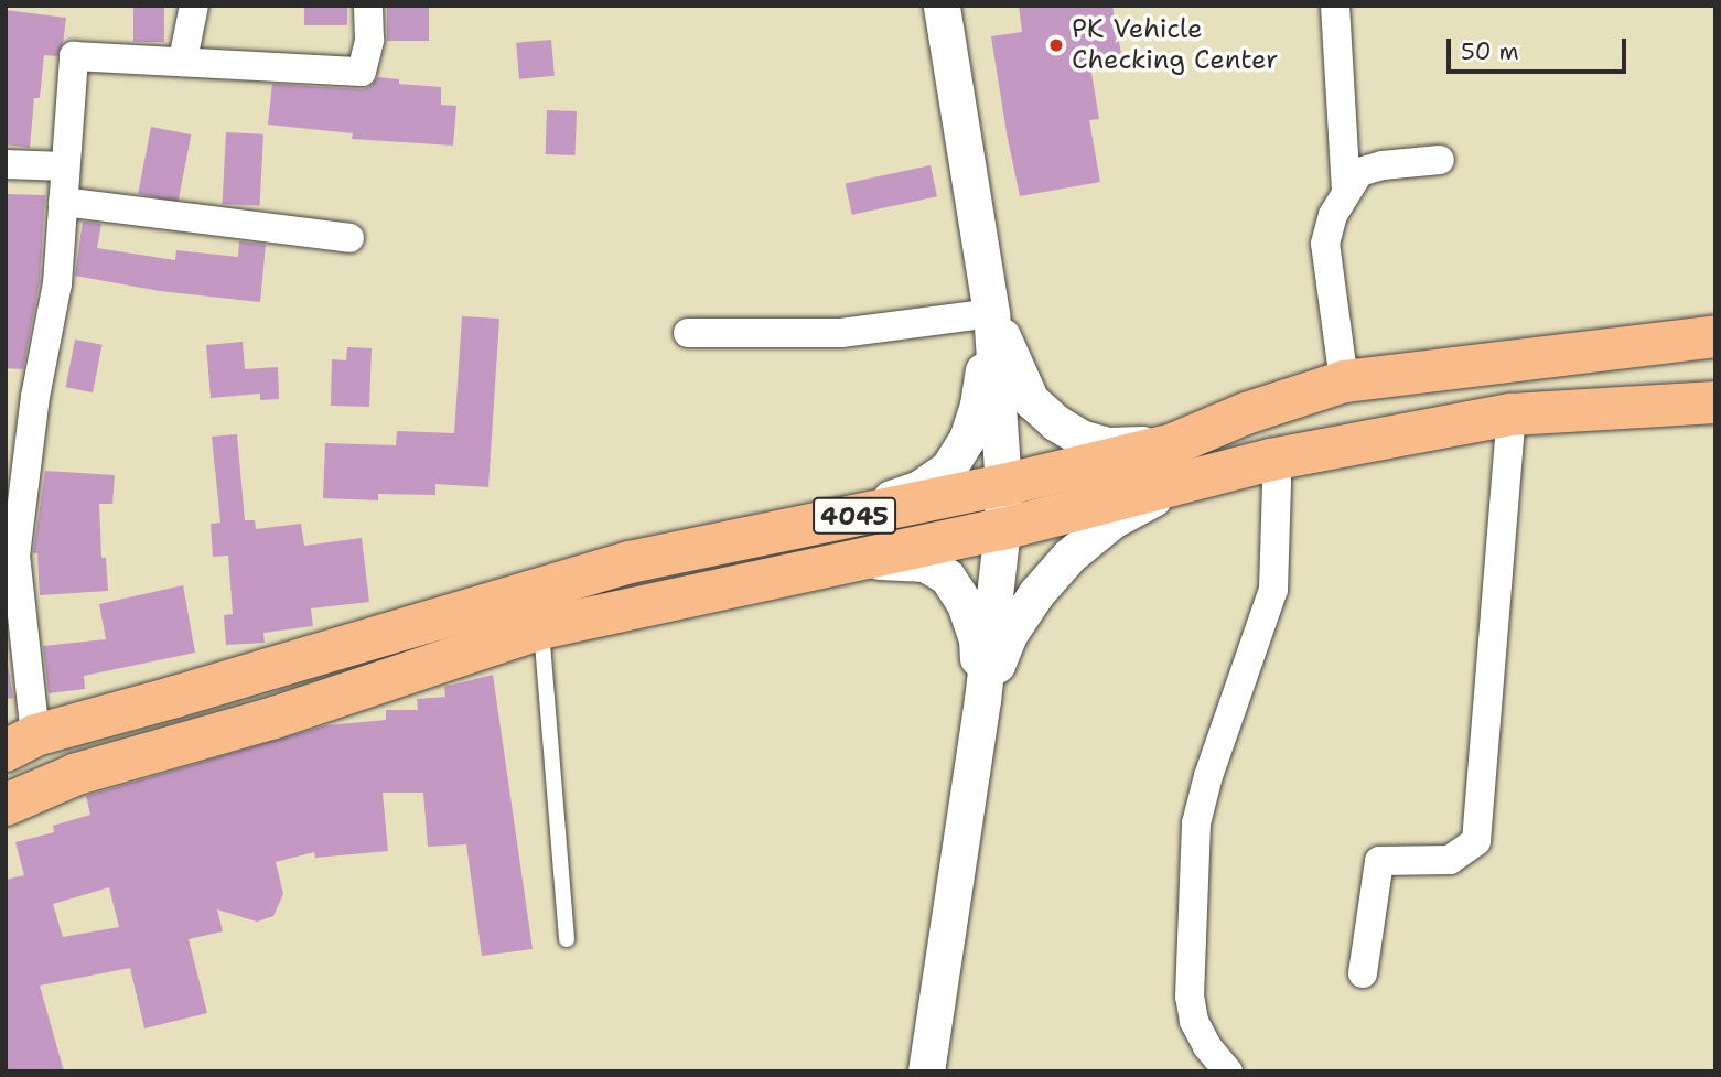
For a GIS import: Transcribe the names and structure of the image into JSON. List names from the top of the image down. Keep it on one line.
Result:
{"streets":{"main road":["4045"]},"places":["PK Vehicle Checking Center"],"scale_bar":"50 m"}
